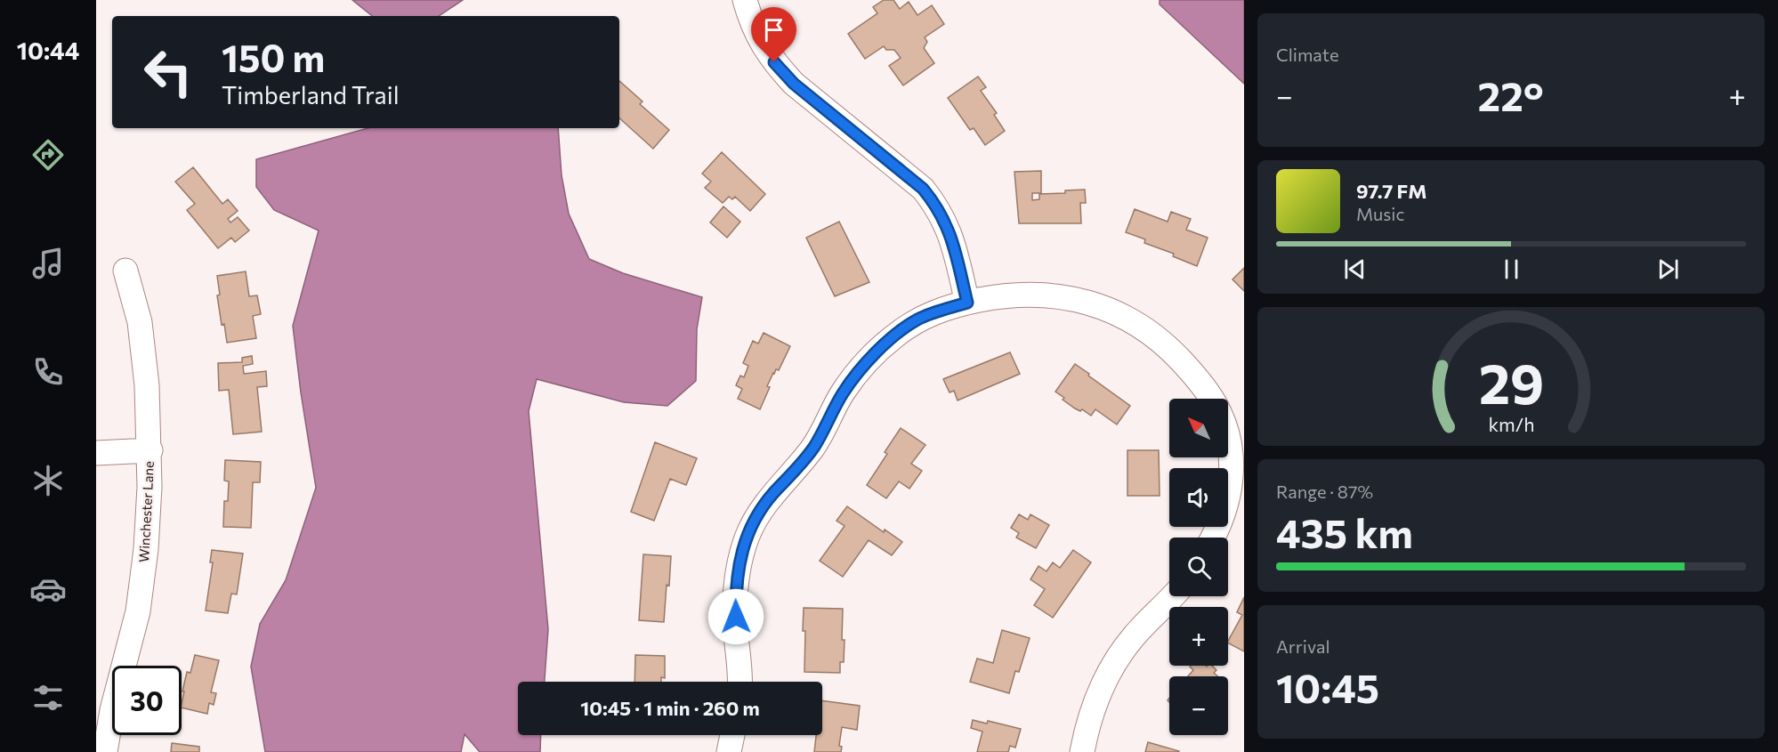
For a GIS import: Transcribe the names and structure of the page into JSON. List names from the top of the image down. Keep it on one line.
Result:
{"streets":{"street":["Winchester Lane"]},"north":"top left","page":{"tabs":"10:44","tile":["Climate",["Range · 87%","435 km"],["Arrival","10:45"]],"turn":["150 m","Timberland Trail"],"heat":["−","22°","+"],"song":["97.7 FM","Music"],"map_buttons":["+","−"],"limit":"30","trip":"10:45 · 1 min · 260 m","gauge":["29","km/h"]}}
